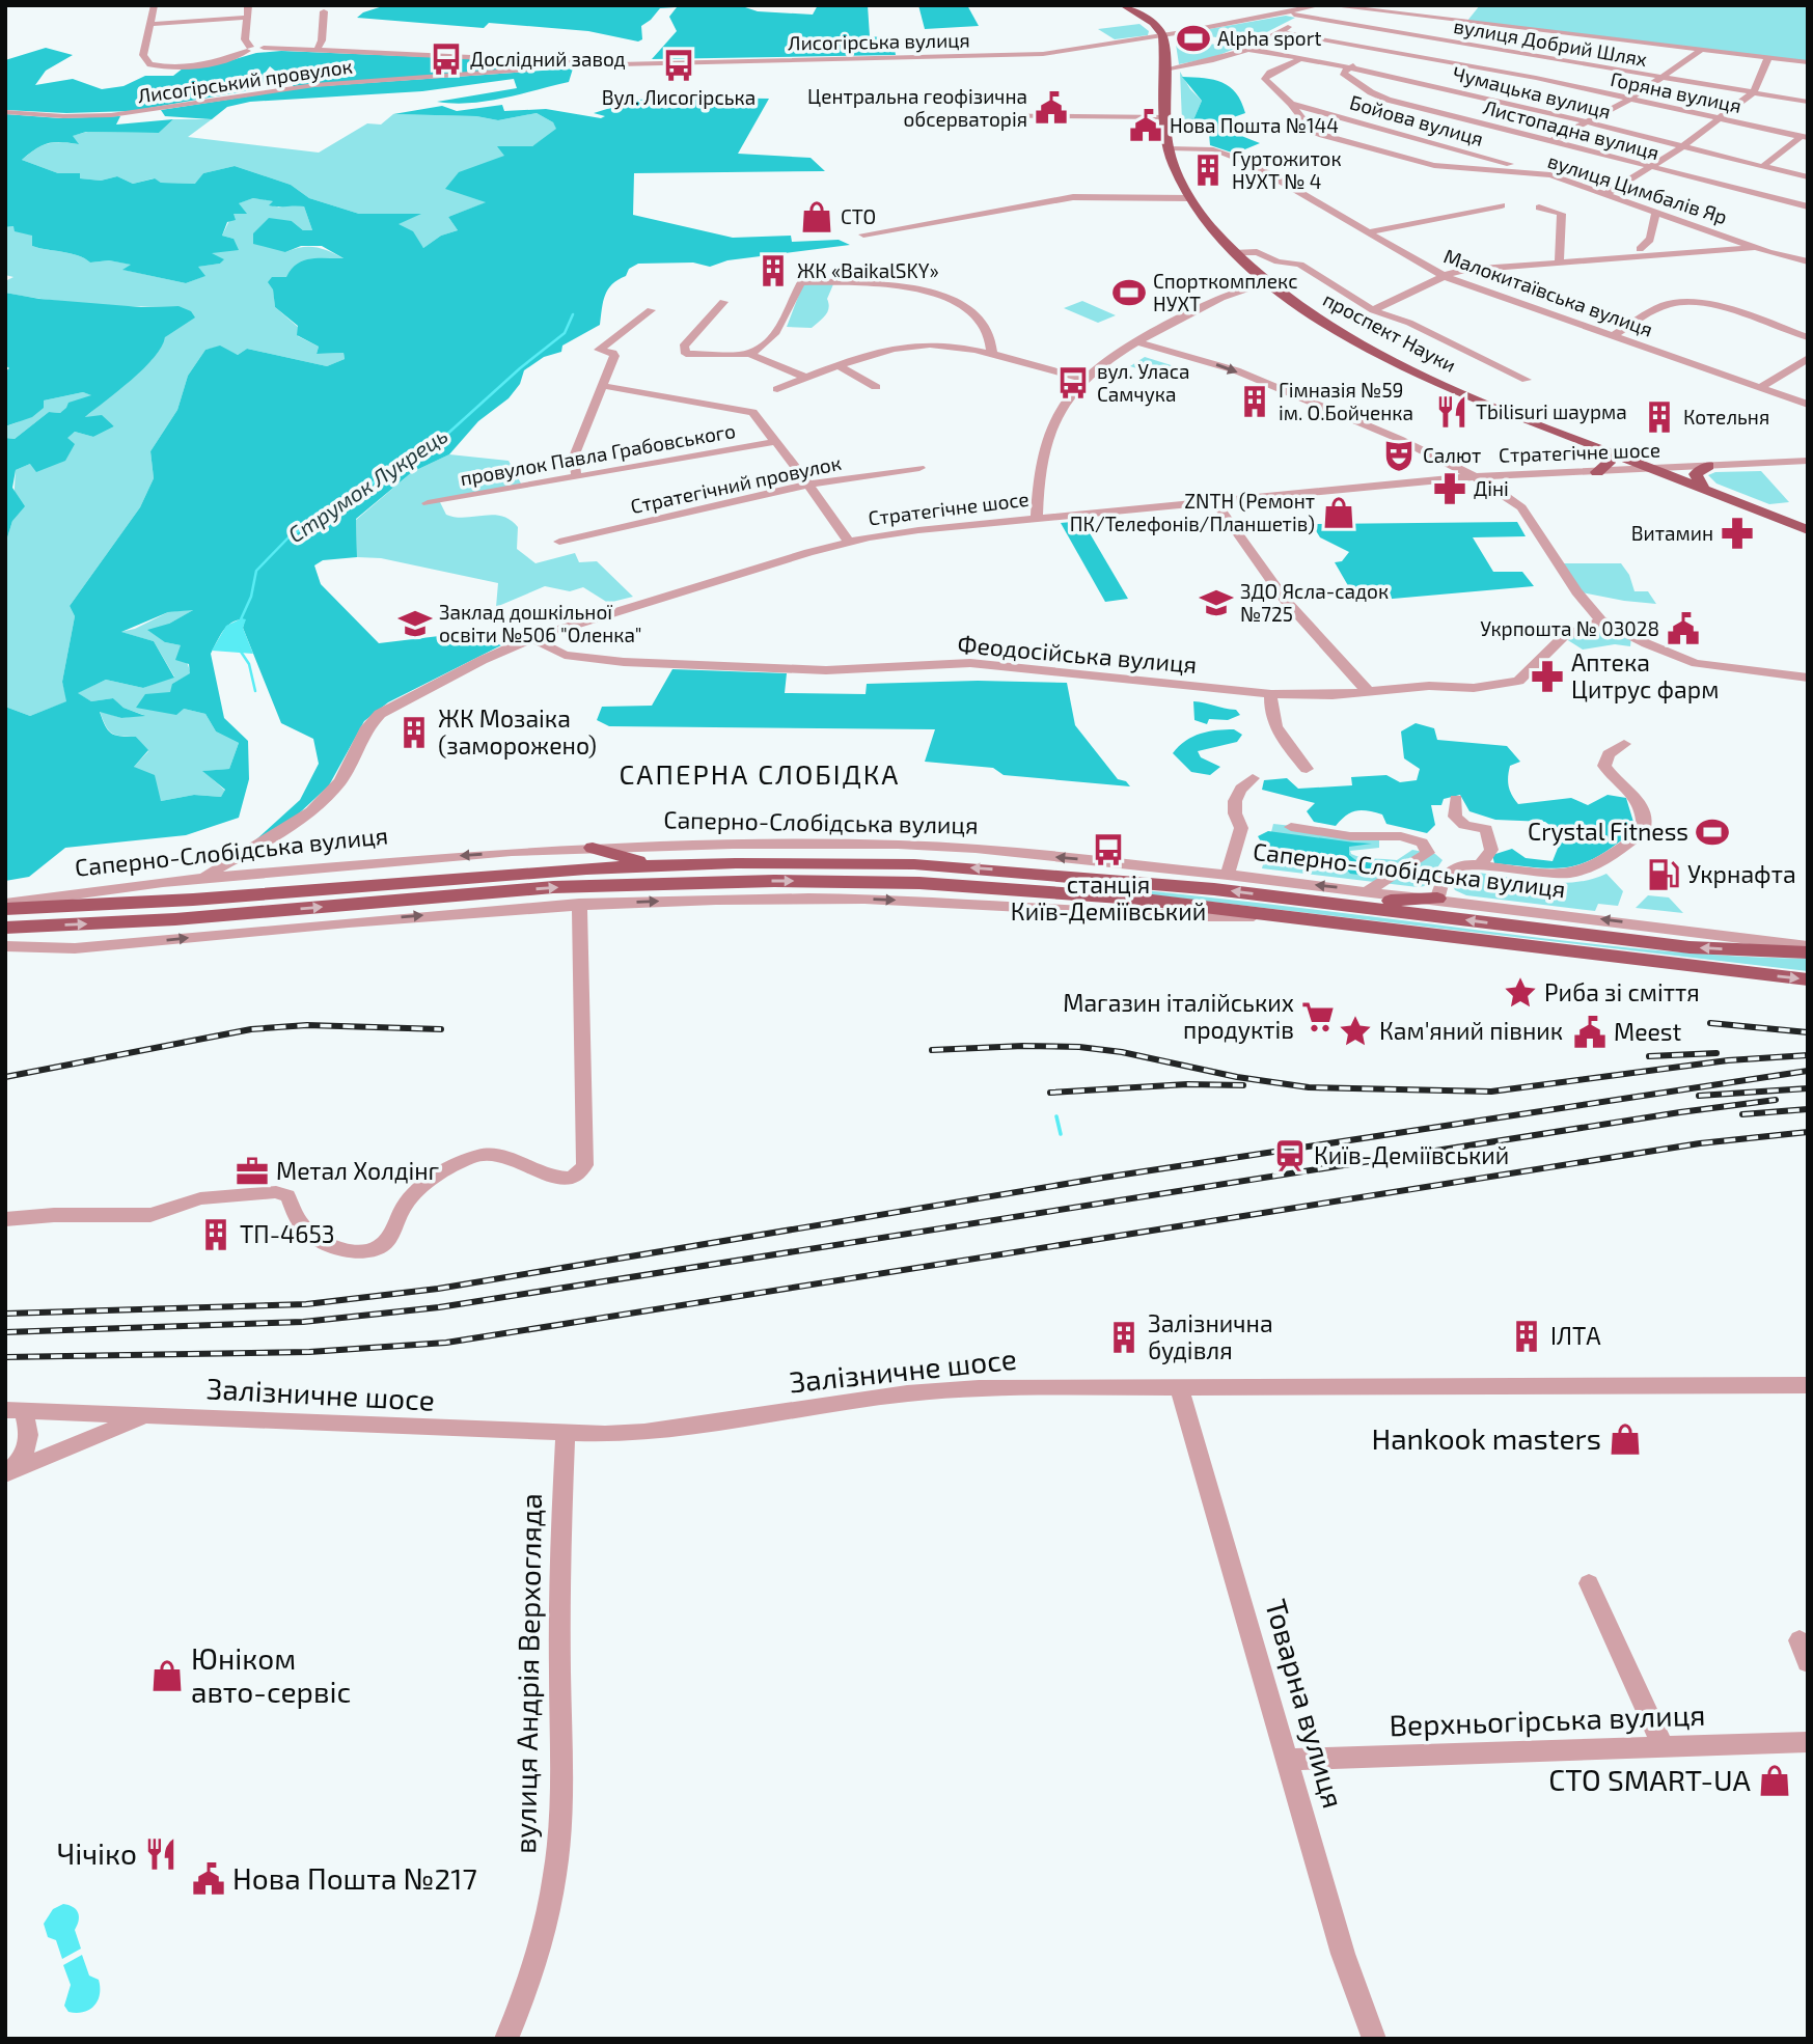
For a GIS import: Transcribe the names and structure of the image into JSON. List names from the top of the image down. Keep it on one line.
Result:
{"streets":{"main road":["проспект Науки","Саперно-Слобідська вулиця"],"street":["Лисогірська вулиця","вулиця Добрий Шлях","Лисогірський провулок","Чумацька вулиця","Горяна вулиця","Бойова вулиця","Листопадна вулиця","вулиця Цимбалів Яр","Малокитаївська вулиця","Стратегічне шосе","провулок Павла Грабовського","Стратегічний провулок","Феодосійська вулиця","Залізничне шосе","вулиця Андрія Верхогляда","Товарна вулиця","Верхньогірська вулиця"]},"crossings":[["Лисогірська вулиця","Лисогірський провулок"],["Лисогірська вулиця","проспект Науки"],["Чумацька вулиця","Листопадна вулиця"],["Чумацька вулиця","вулиця Цимбалів Яр"],["Бойова вулиця","вулиця Цимбалів Яр"],["Малокитаївська вулиця","проспект Науки"],["проспект Науки","Стратегічне шосе"],["Стратегічне шосе","Феодосійська вулиця"],["Стратегічне шосе","Саперно-Слобідська вулиця"],["Залізничне шосе","вулиця Андрія Верхогляда"],["Залізничне шосе","Товарна вулиця"],["Товарна вулиця","Верхньогірська вулиця"]],"districts":["САПЕРНА СЛОБІДКА"],"water":["Струмок Лукрець"],"places":{"sports":["Alpha sport","Спорткомплекс НУХТ","Crystal Fitness"],"bus stop":["Дослідний завод","Вул. Лисогірська","вул. Уласа Самчука","станція Київ-Деміївський"],"public building":["Центральна геофізична обсерваторія","Нова Пошта №144","Укрпошта № 03028","Meest","Нова Пошта №217"],"building":["Гуртожиток НУХТ № 4","ЖК «BaikalSKY»","Гімназія №59 ім. О.Бойченка","Котельня","ЖК Мозаіка (заморожено)","ТП-4653","ІЛТА","Залізнична будівля"],"shop":["СТО","ZNTH (Ремонт ПК/Телефонів/Планшетів)","Hankook masters","Юніком авто-сервіс","СТО SMART-UA"],"restaurant":["Tbilisuri шаурма","Чічіко"],"theatre":["Салют"],"pharmacy":["Діні","Витамин","Аптека Цитрус фарм"],"school or university":["ЗДО Ясла-садок №725","Заклад дошкільної освіти №506 \"Оленка\""],"fuel station":["Укрнафта"],"place":["Риба зі сміття","Кам'яний півник"],"supermarket":["Магазин італійських продуктів"],"station":["Київ-Деміївський"],"office":["Метал Холдінг"]}}
